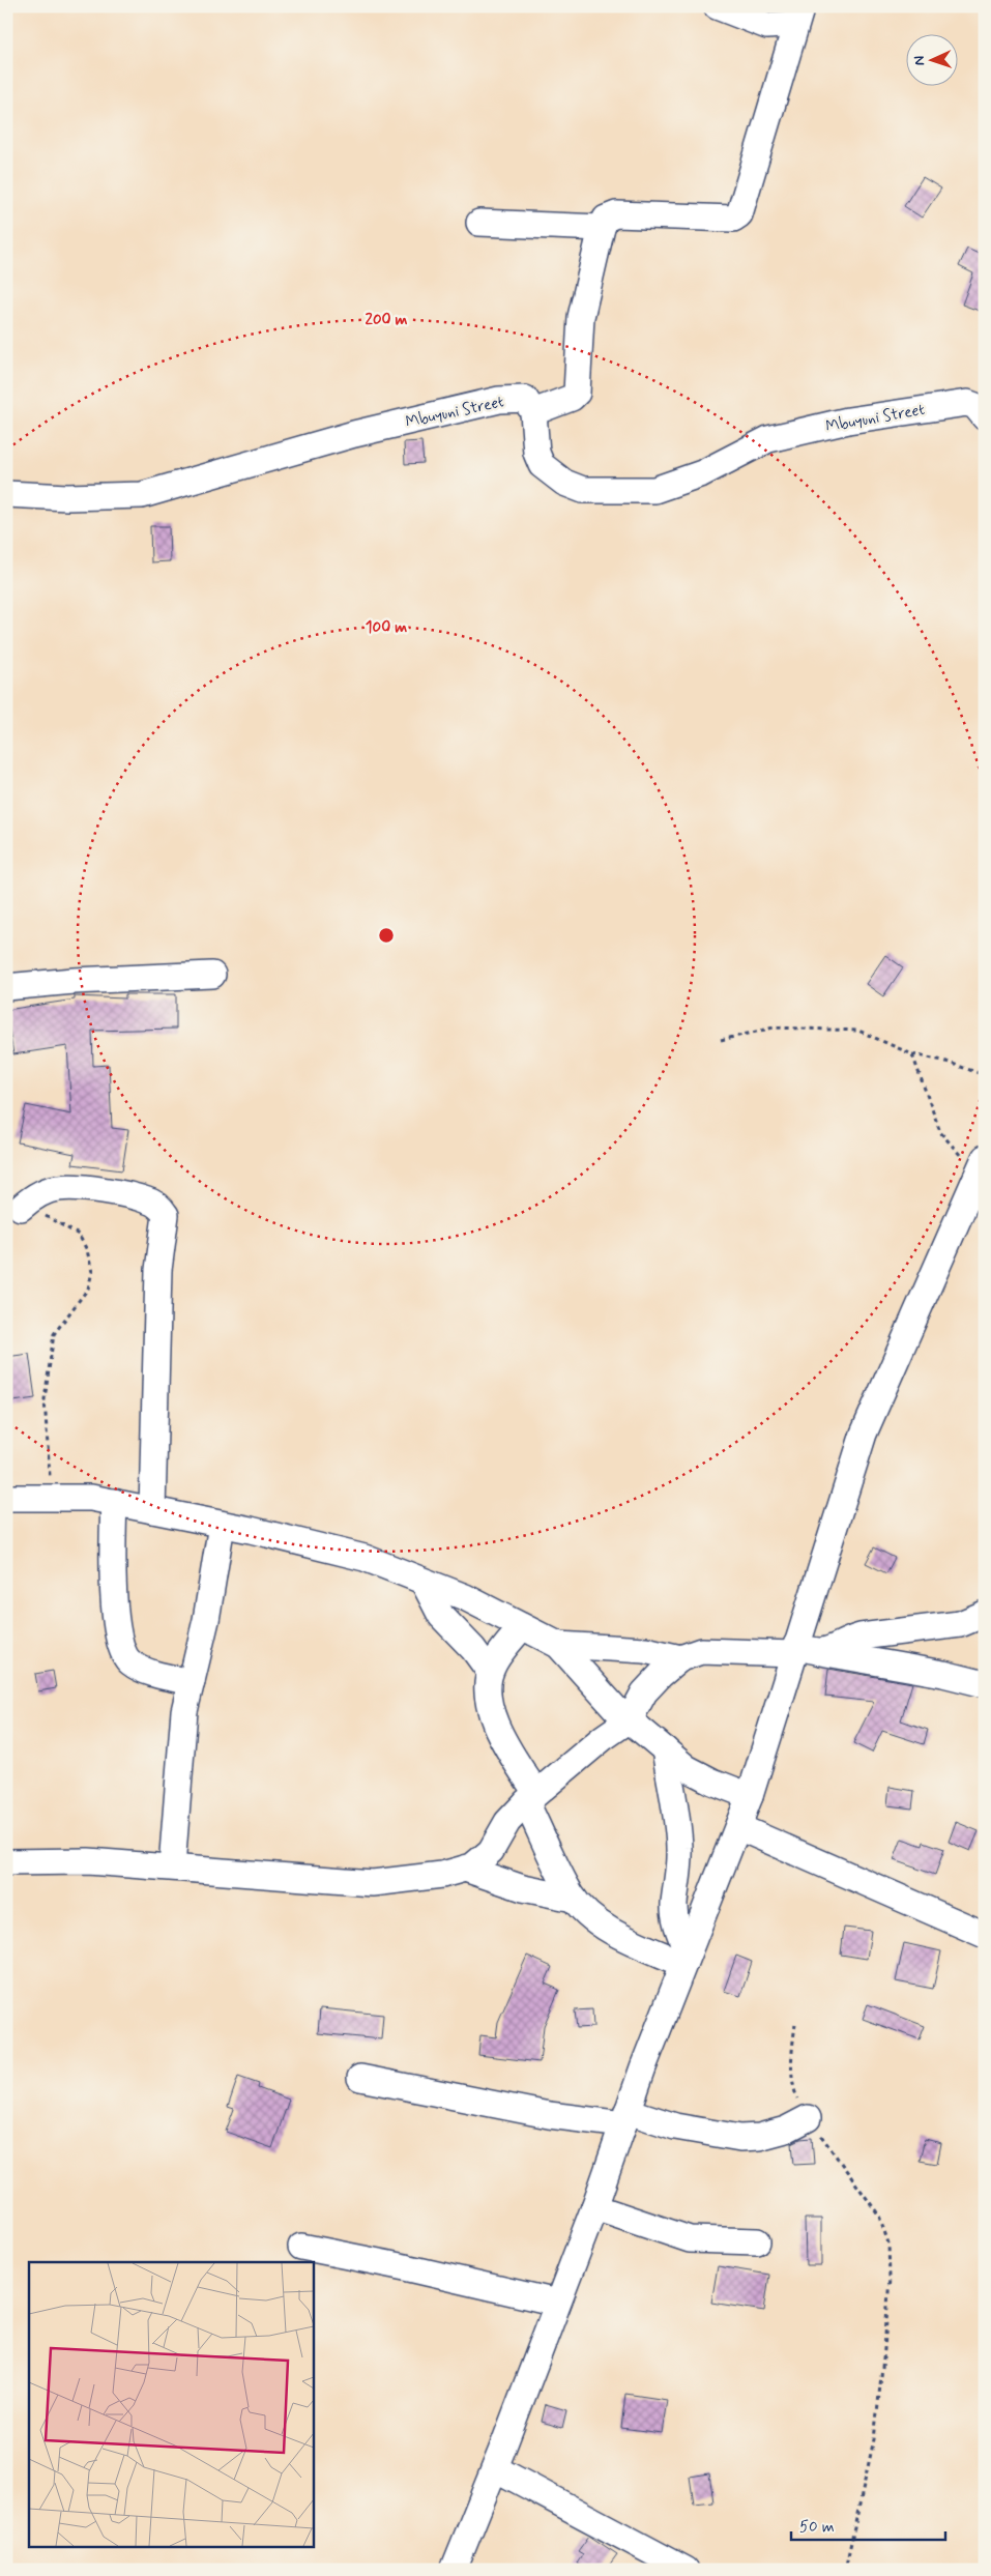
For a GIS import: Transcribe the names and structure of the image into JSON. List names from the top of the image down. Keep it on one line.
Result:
{"streets":{"street":["Mbuyuni Street"]},"scale_bar":"50 m","north":"left","rings":["200 m","100 m"]}
